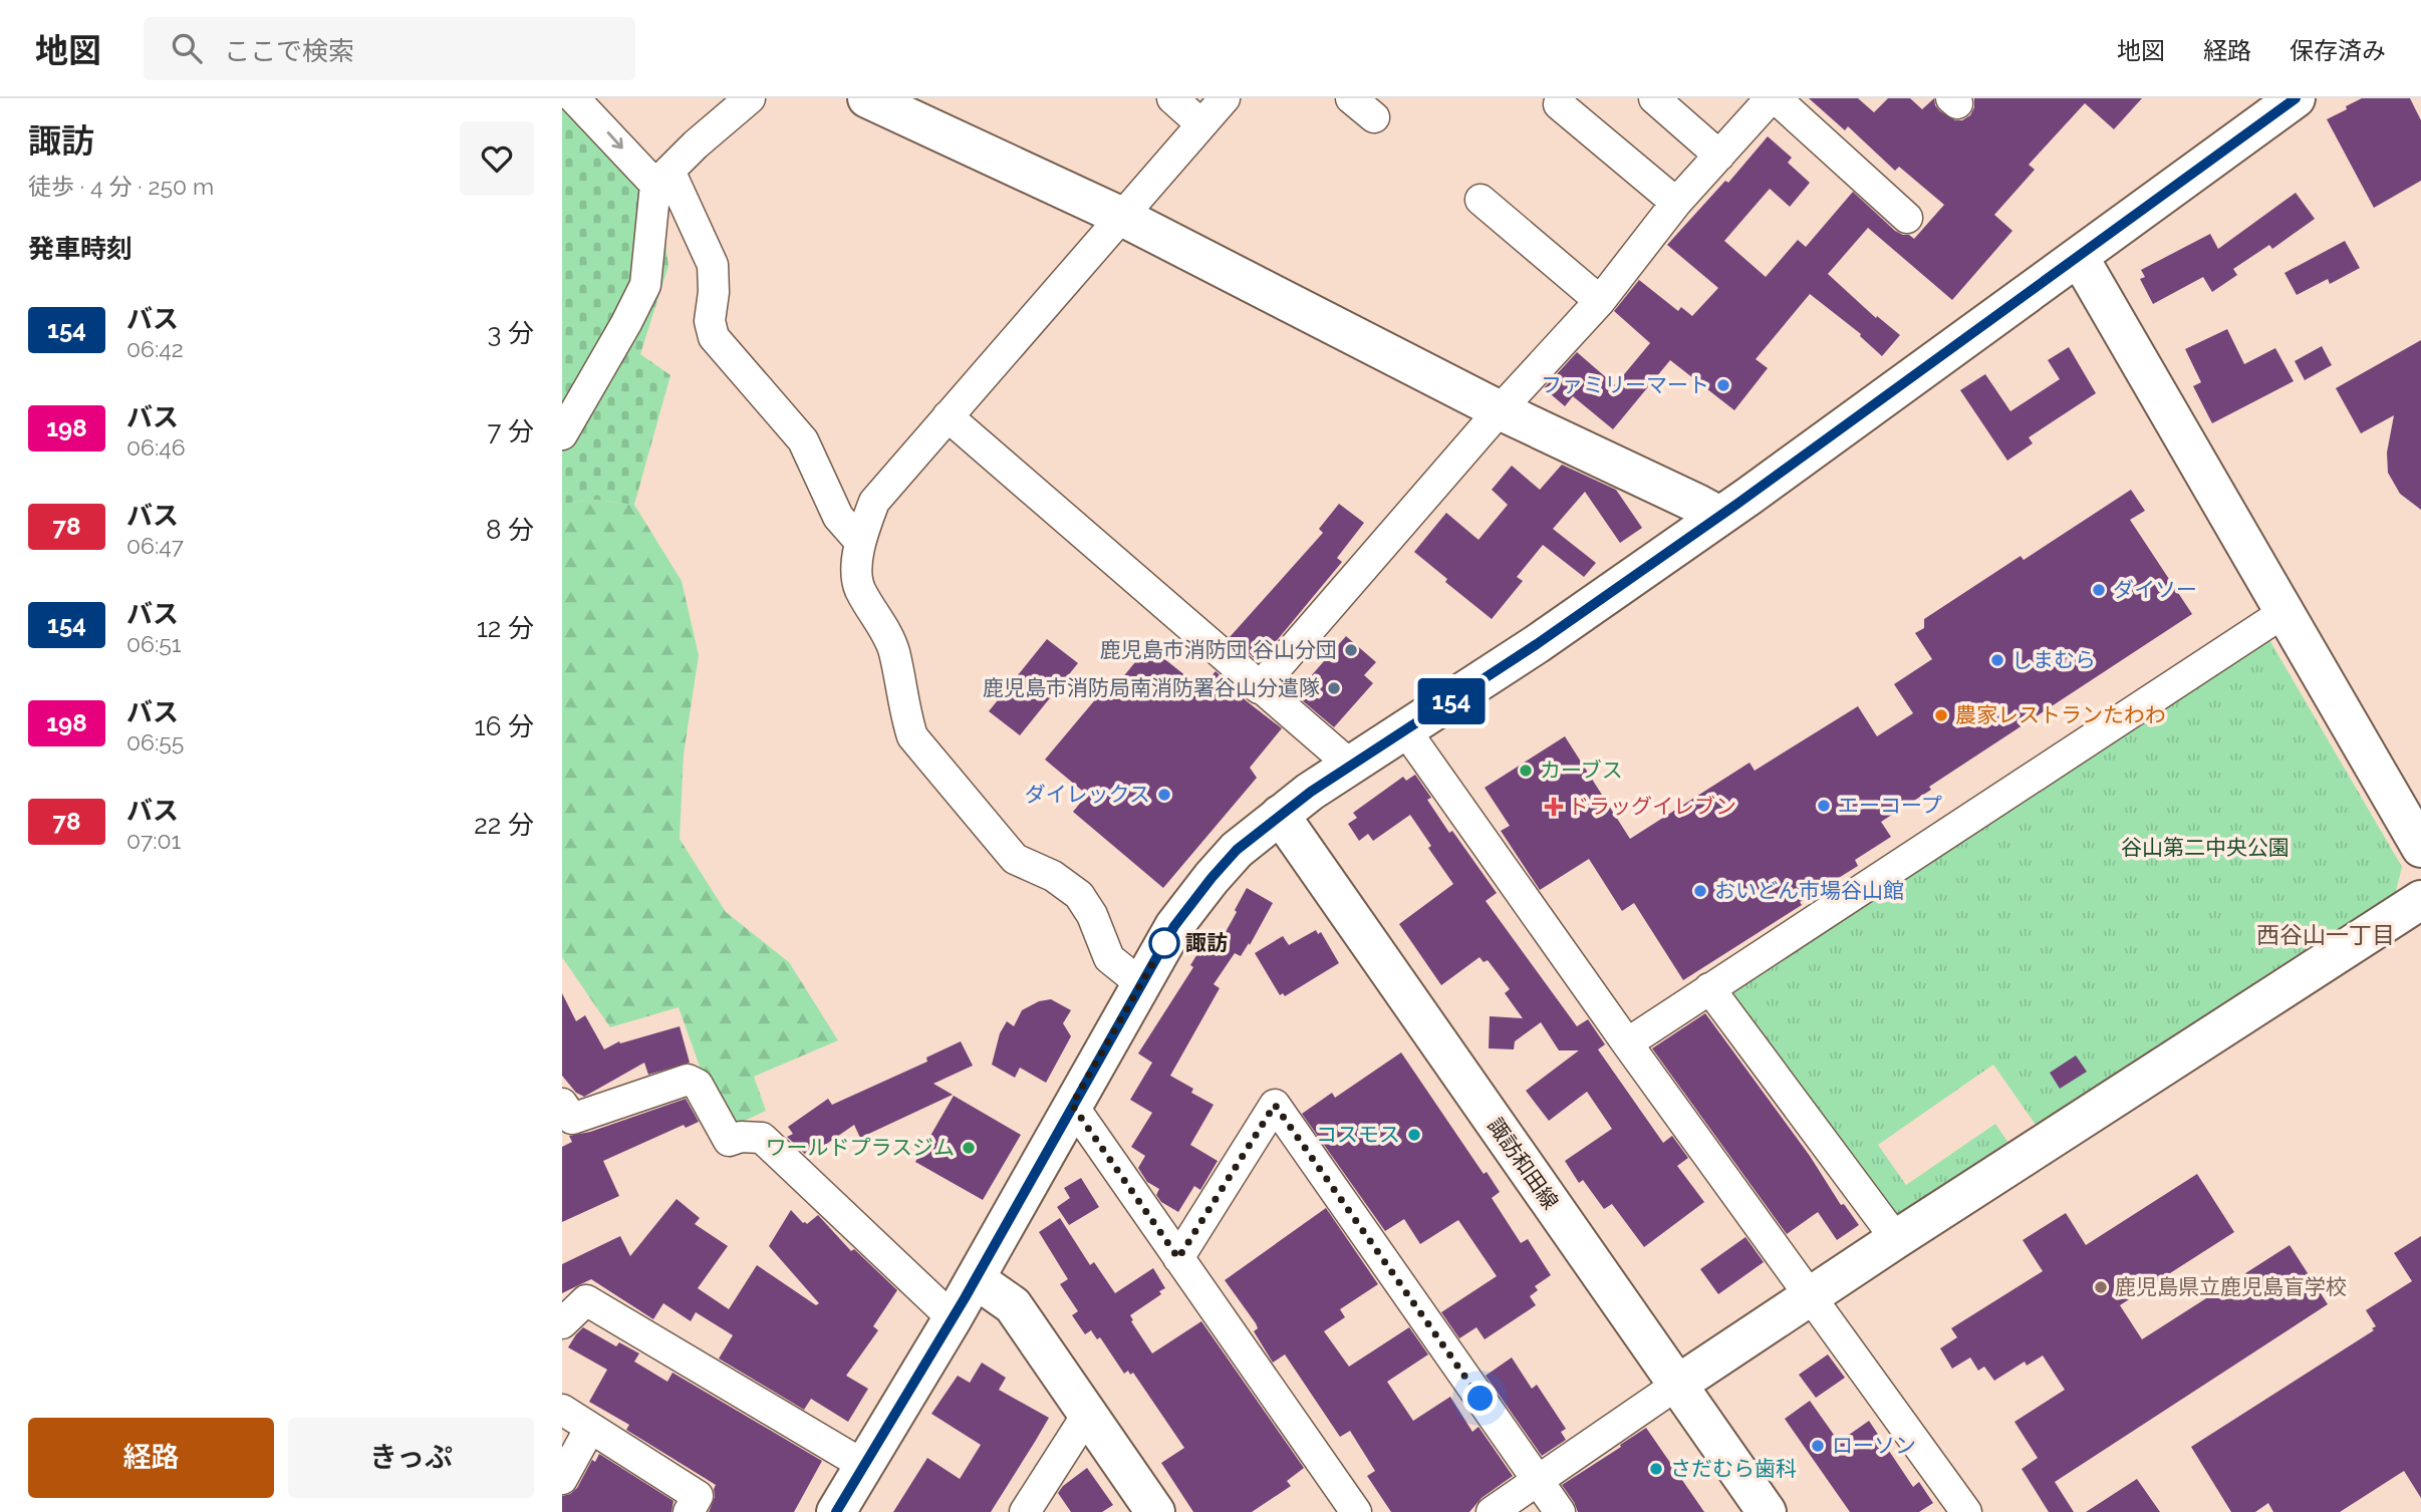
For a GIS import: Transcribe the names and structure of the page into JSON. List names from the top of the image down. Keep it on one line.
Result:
{"streets":{"street":["諏訪和田線"]},"districts":["西谷山一丁目"],"parks":["谷山第二中央公園"],"places":{"other":["ファミリーマート","ダイソー","鹿児島市消防団 谷山分団","しまむら","鹿児島市消防局南消防署谷山分遣隊","農家レストランたわわ","カーブス","ダイレックス","エーコープ","おいどん市場谷山館","諏訪","コスモス","ワールドプラスジム","鹿児島県立鹿児島盲学校","ローソン","さだむら歯科"],"health":["ドラッグイレブン"]},"lines":["bus line 154"],"page":{"header":"地図","search":"ここで検索","nav":["地図","経路","保存済み"],"heading":[["諏訪","徒歩 · 4 分 · 250 m"],"発車時刻"],"on_map":"154","list":[{"mark":"154","name":"バス","note":"06:42","value":"3 分"},{"mark":"198","name":"バス","note":"06:46","value":"7 分"},{"mark":"78","name":"バス","note":"06:47","value":"8 分"},{"mark":"154","name":"バス","note":"06:51","value":"12 分"},{"mark":"198","name":"バス","note":"06:55","value":"16 分"},{"mark":"78","name":"バス","note":"07:01","value":"22 分"}],"buttons":["経路","きっぷ"]}}
